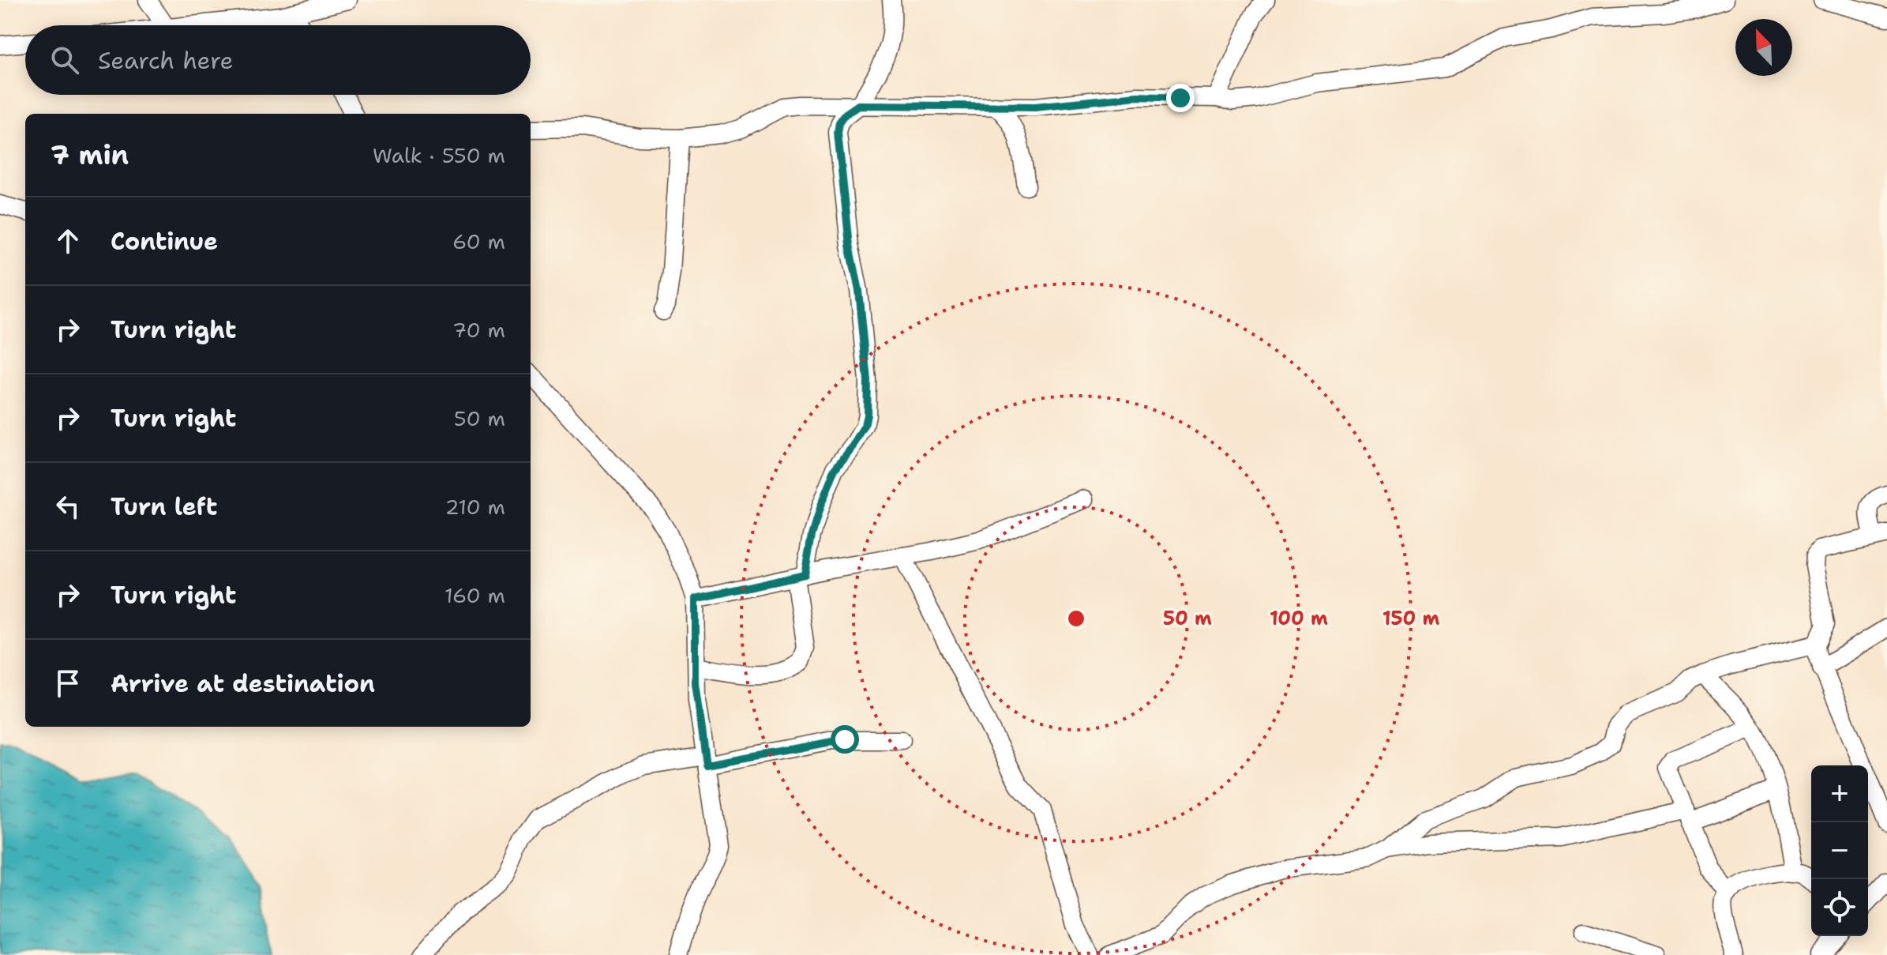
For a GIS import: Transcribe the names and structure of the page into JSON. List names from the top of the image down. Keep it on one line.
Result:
{"north":"top left","page":{"search":"Search here","heading":["7 min","Walk · 550 m"],"list":[["Continue","60 m"],["Turn right","70 m"],["Turn right","50 m"],["Turn left","210 m"],["Turn right","160 m"],"Arrive at destination"],"map_buttons":["+","−"]},"rings":["50 m","100 m","150 m"]}
